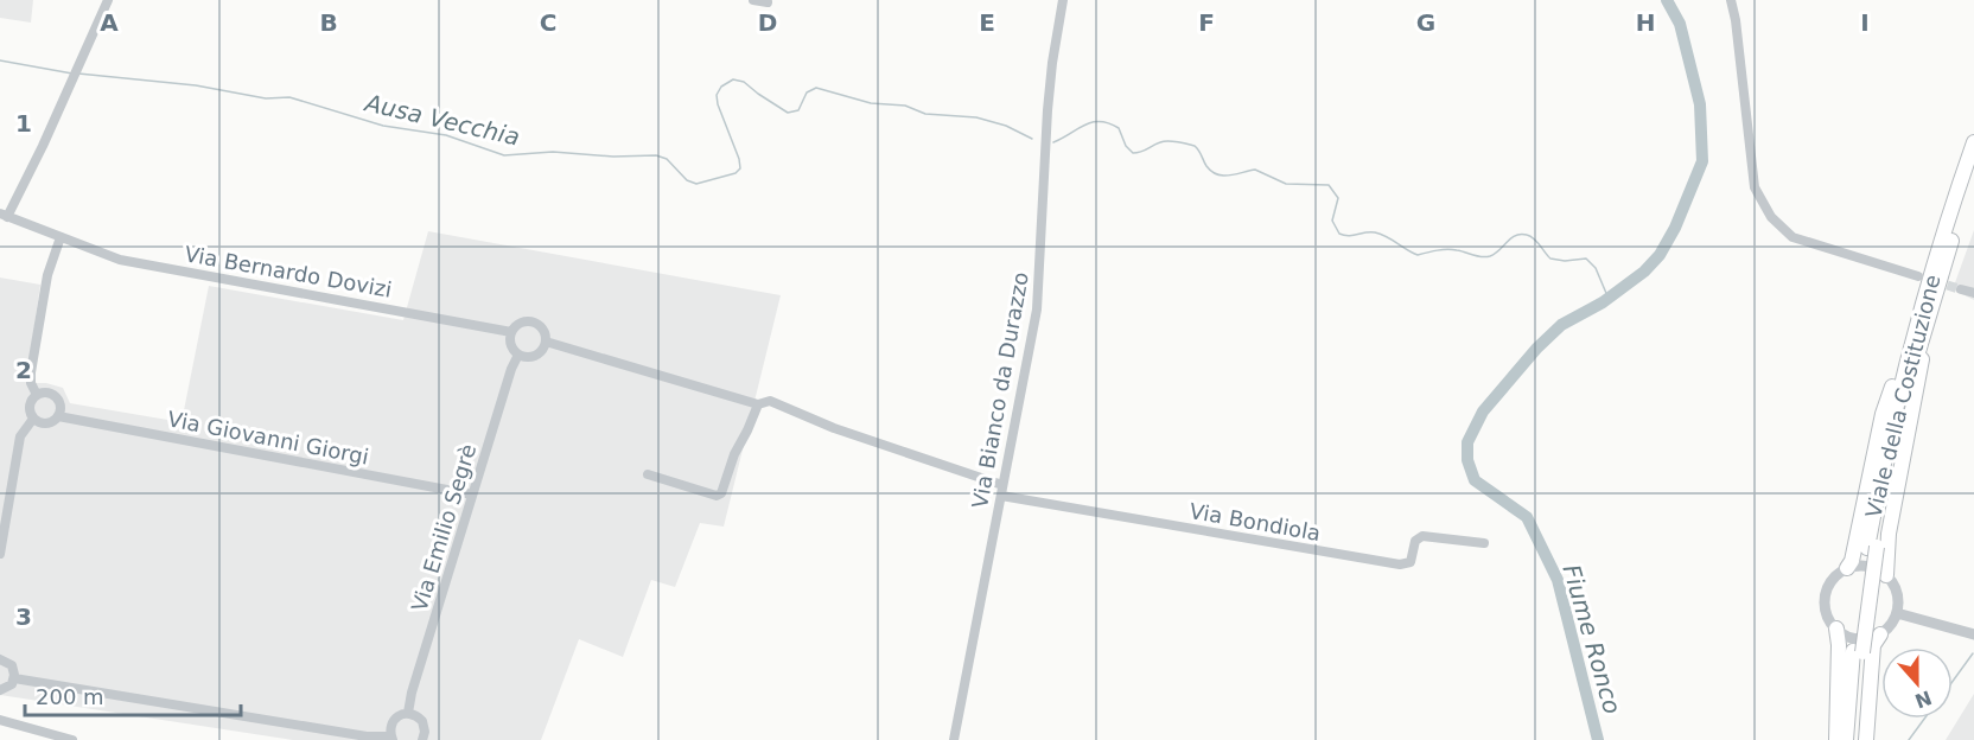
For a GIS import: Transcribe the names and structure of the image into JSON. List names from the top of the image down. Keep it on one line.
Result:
{"streets":{"highway":["Viale della Costituzione"],"street":["Via Bernardo Dovizi","Via Bianco da Durazzo","Via Giovanni Giorgi","Via Bondiola","Via Emilio Segrè"]},"crossings":[["Via Bernardo Dovizi","Via Emilio Segrè"],["Via Bianco da Durazzo","Via Bondiola"],["Via Giovanni Giorgi","Via Emilio Segrè"]],"water":["Ausa Vecchia","Fiume Ronco"],"scale_bar":"200 m","north":"bottom","grid":{"columns":["A","B","C","D","E","F","G","H","I"],"rows":["1","2","3"]}}
